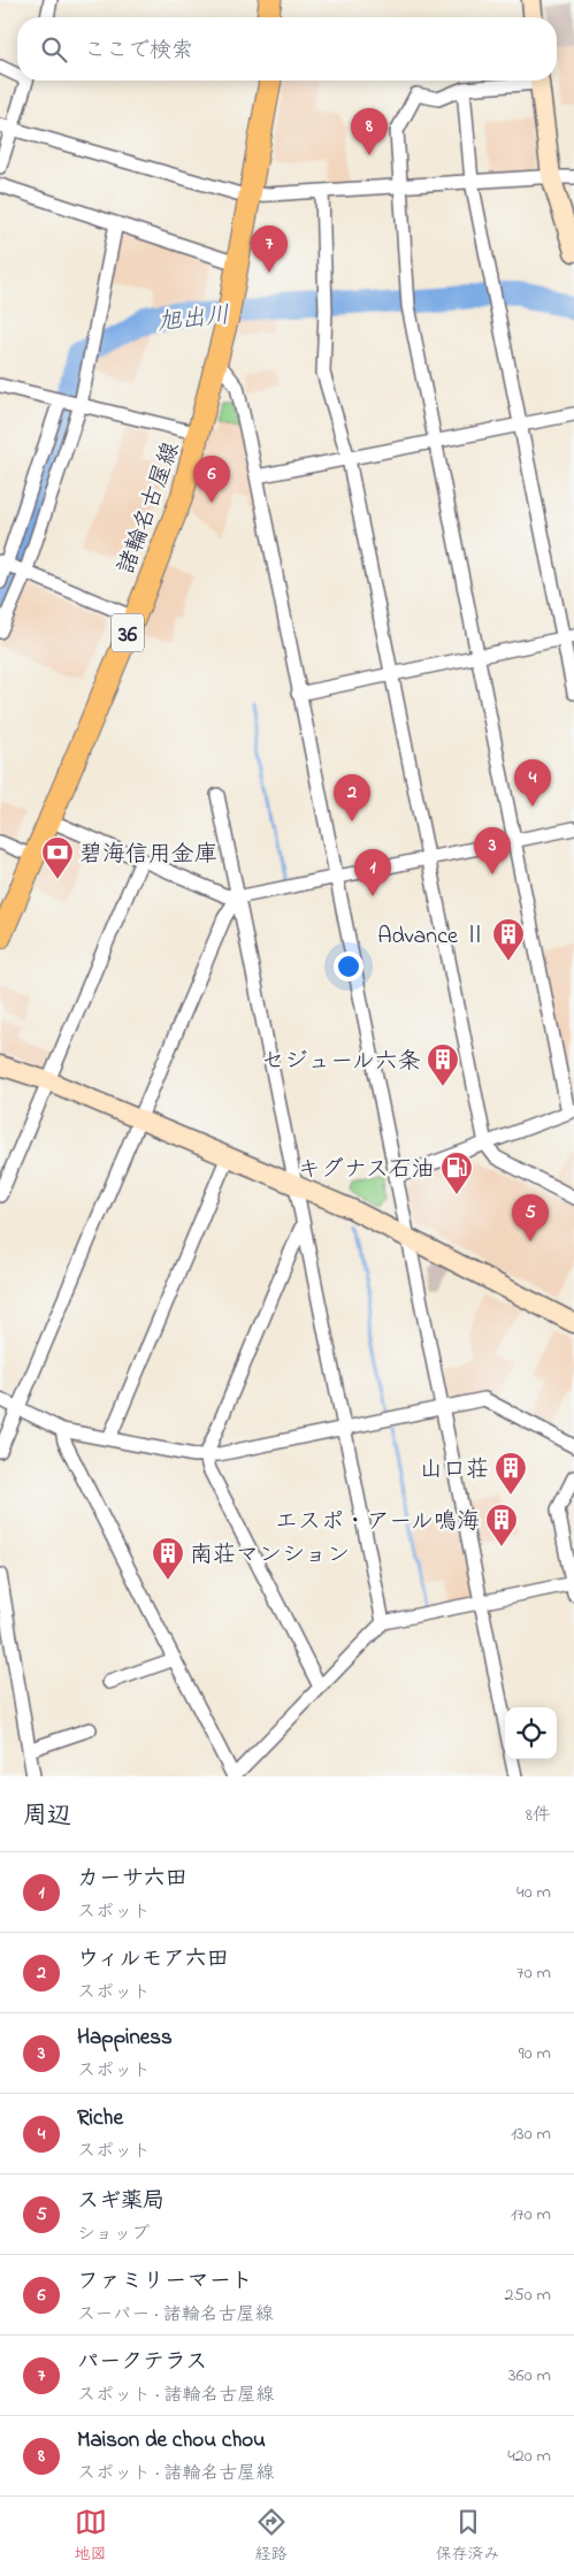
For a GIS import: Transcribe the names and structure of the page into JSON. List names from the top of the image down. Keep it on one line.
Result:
{"streets":{"main road":["諸輪名古屋線","36"]},"water":["旭出川"],"places":{"bank":["碧海信用金庫"],"building":["Advance Ⅱ","セジュール六条","山口荘","エスポ・アール鳴海","南荘マンション"],"fuel station":["キグナス石油"]},"page":{"search":"ここで検索","pins":["8","7","6","4","2","3","1","5"],"heading":["周辺","8件"],"list":[{"mark":"1","name":"カーサ六田","note":"スポット","value":"40 m"},{"mark":"2","name":"ウィルモア六田","note":"スポット","value":"70 m"},{"mark":"3","name":"Happiness","note":"スポット","value":"90 m"},{"mark":"4","name":"Riche","note":"スポット","value":"130 m"},{"mark":"5","name":"スギ薬局","note":"ショップ","value":"170 m"},{"mark":"6","name":"ファミリーマート","note":"スーパー · 諸輪名古屋線","value":"250 m"},{"mark":"7","name":"パークテラス","note":"スポット · 諸輪名古屋線","value":"360 m"},{"mark":"8","name":"Maison de chou chou","note":"スポット · 諸輪名古屋線","value":"420 m"}],"nav":["地図","経路","保存済み"]}}
